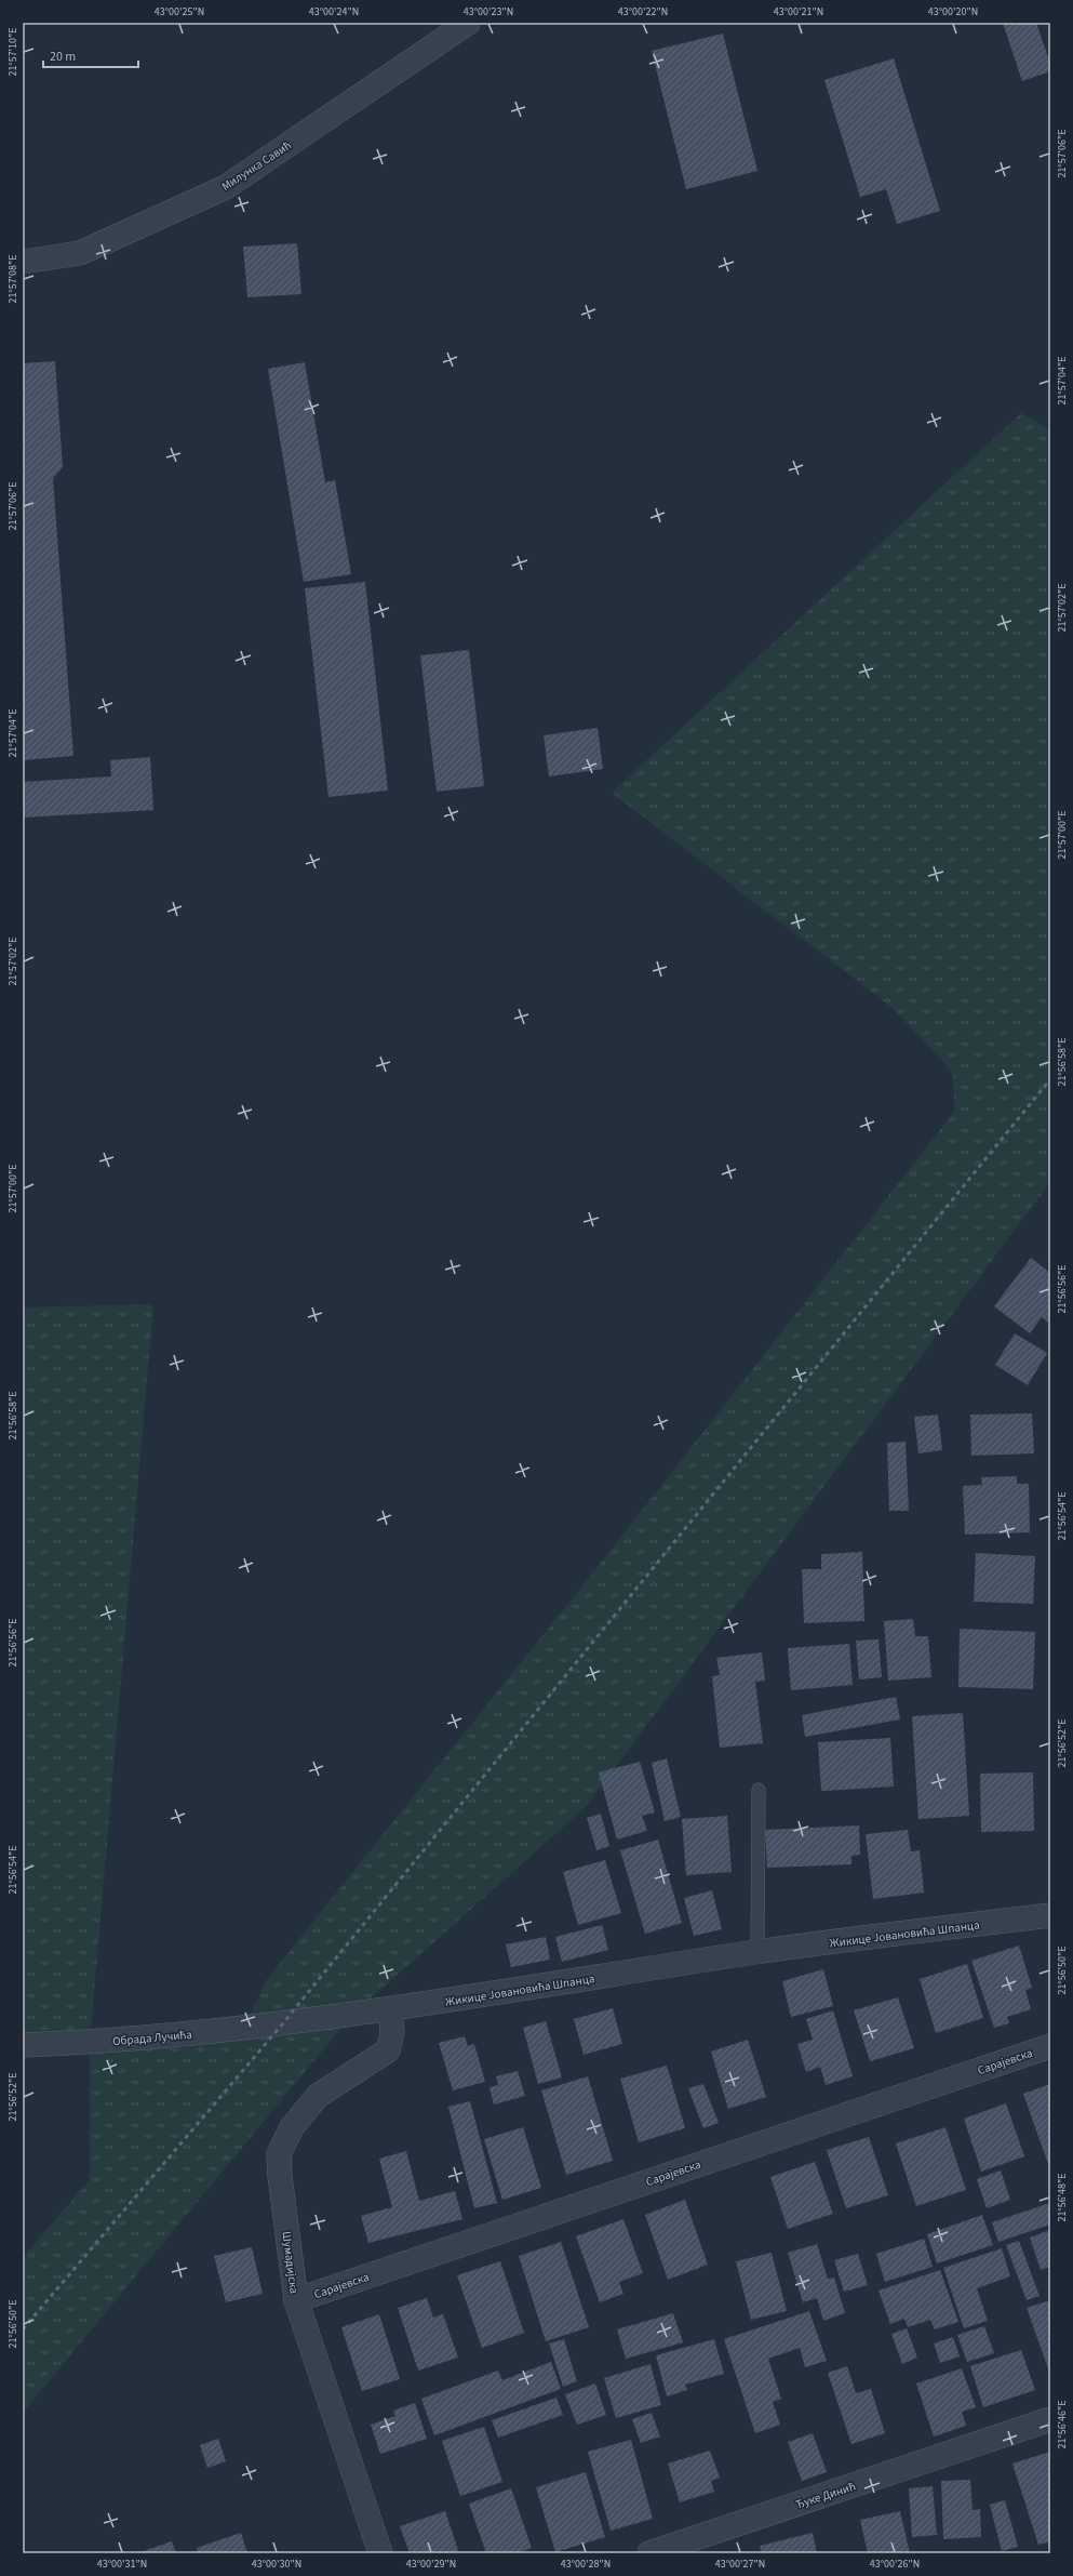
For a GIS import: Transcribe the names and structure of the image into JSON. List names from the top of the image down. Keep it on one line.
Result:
{"streets":{"street":["Милунка Савић","Жикице Јовановића Шпанца","Обрада Лучића","Сарајевска","Шумадијска","Ђуке Динић"]},"crossings":[["Жикице Јовановића Шпанца","Обрада Лучића"],["Жикице Јовановића Шпанца","Шумадијска"],["Сарајевска","Шумадијска"]],"scale_bar":"20 m","coordinates":["43°00'25\"N","43°00'24\"N","43°00'23\"N","43°00'22\"N","43°00'21\"N","43°00'20\"N","21°57'10\"E","21°57'06\"E","21°57'08\"E","21°57'04\"E","21°57'02\"E","21°57'00\"E","21°56'58\"E","21°56'56\"E","21°56'54\"E","21°56'52\"E","21°56'50\"E","21°56'48\"E","21°56'46\"E","43°00'31\"N","43°00'30\"N","43°00'29\"N","43°00'28\"N","43°00'27\"N","43°00'26\"N"]}
